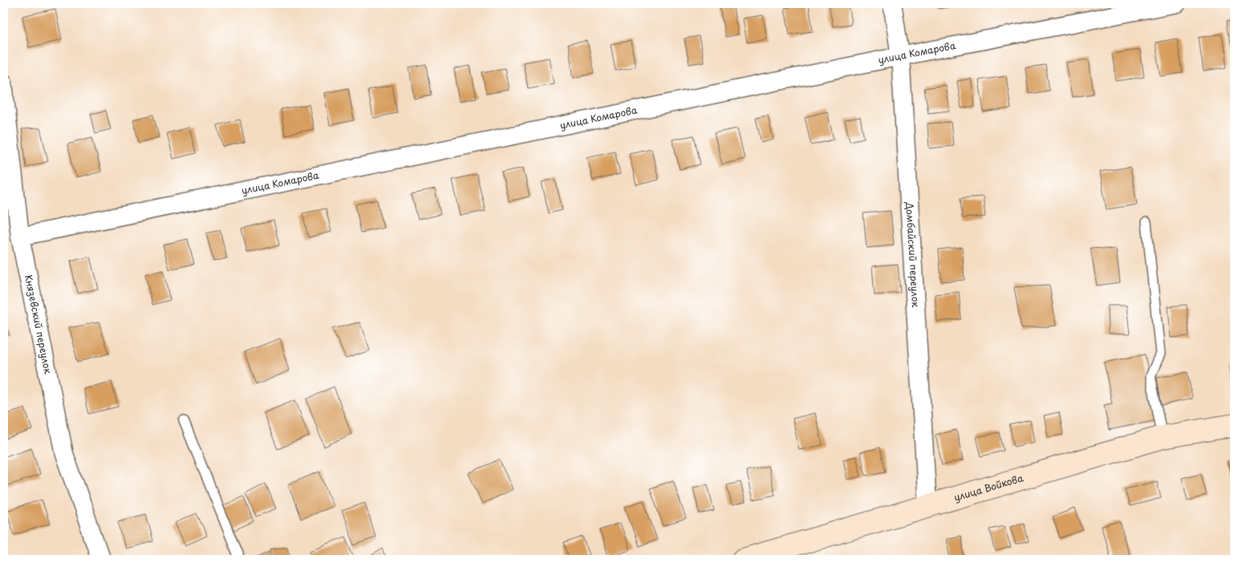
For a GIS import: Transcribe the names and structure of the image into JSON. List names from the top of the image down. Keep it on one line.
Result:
{"streets":{"street":["улица Комарова","Домбайский переулок","Князевский переулок","улица Войкова"]},"crossings":[["улица Комарова","Домбайский переулок"],["улица Комарова","Князевский переулок"],["Домбайский переулок","улица Войкова"]]}
